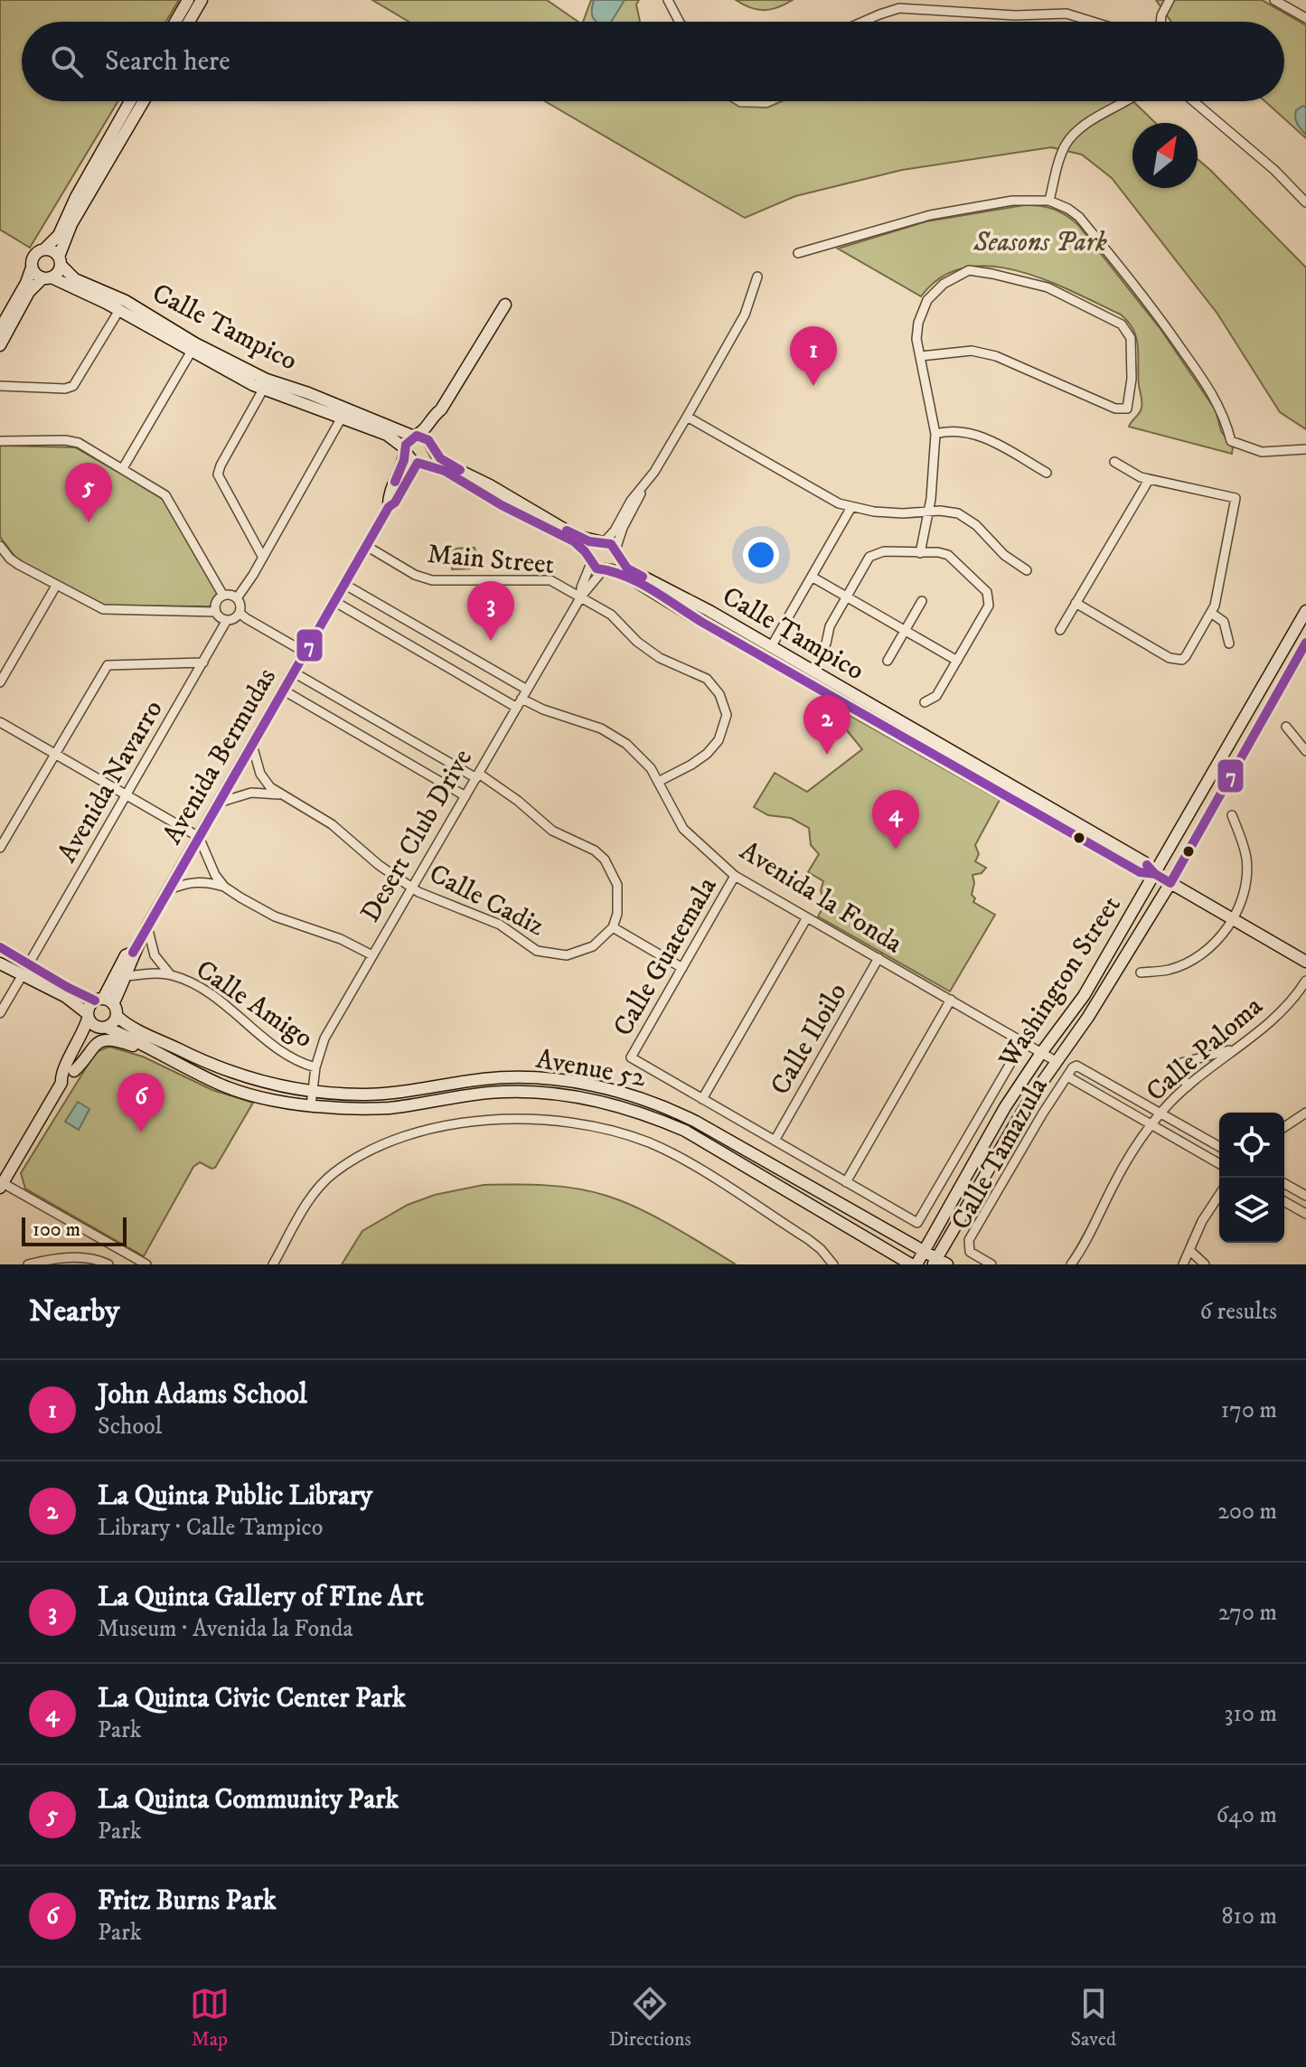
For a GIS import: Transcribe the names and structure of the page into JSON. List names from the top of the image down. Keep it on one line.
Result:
{"streets":{"main road":["Calle Tampico","Avenida Bermudas","Desert Club Drive","Washington Street","Avenue 52"],"street":["Main Street","Avenida Navarro","Avenida la Fonda","Calle Cadiz","Calle Guatemala","Calle Amigo","Calle Iloilo","Calle Paloma","Calle Tamazula"]},"crossings":[["Calle Tampico","Avenida Bermudas"],["Calle Tampico","Desert Club Drive"],["Calle Tampico","Washington Street"],["Main Street","Avenida Bermudas"],["Main Street","Desert Club Drive"],["Main Street","Avenida la Fonda"],["Avenida Bermudas","Avenida la Fonda"],["Avenida Bermudas","Calle Cadiz"],["Avenida Bermudas","Calle Amigo"],["Avenida Bermudas","Avenue 52"],["Avenida Navarro","Avenue 52"],["Desert Club Drive","Avenida la Fonda"],["Desert Club Drive","Calle Cadiz"],["Desert Club Drive","Calle Amigo"],["Desert Club Drive","Avenue 52"],["Avenida la Fonda","Calle Guatemala"],["Avenida la Fonda","Washington Street"],["Avenida la Fonda","Calle Iloilo"],["Washington Street","Avenue 52"]],"parks":["Seasons Park"],"lines":["transit line 7"],"scale_bar":"100 m","north":"top right","page":{"search":"Search here","pins":["1","5","3","2","4","6"],"scale":"100 m","heading":["Nearby","6 results"],"list":[{"mark":"1","name":"John Adams School","note":"School","value":"170 m"},{"mark":"2","name":"La Quinta Public Library","note":"Library · Calle Tampico","value":"200 m"},{"mark":"3","name":"La Quinta Gallery of FIne Art","note":"Museum · Avenida la Fonda","value":"270 m"},{"mark":"4","name":"La Quinta Civic Center Park","note":"Park","value":"310 m"},{"mark":"5","name":"La Quinta Community Park","note":"Park","value":"640 m"},{"mark":"6","name":"Fritz Burns Park","note":"Park","value":"810 m"}],"nav":["Map","Directions","Saved"]}}
